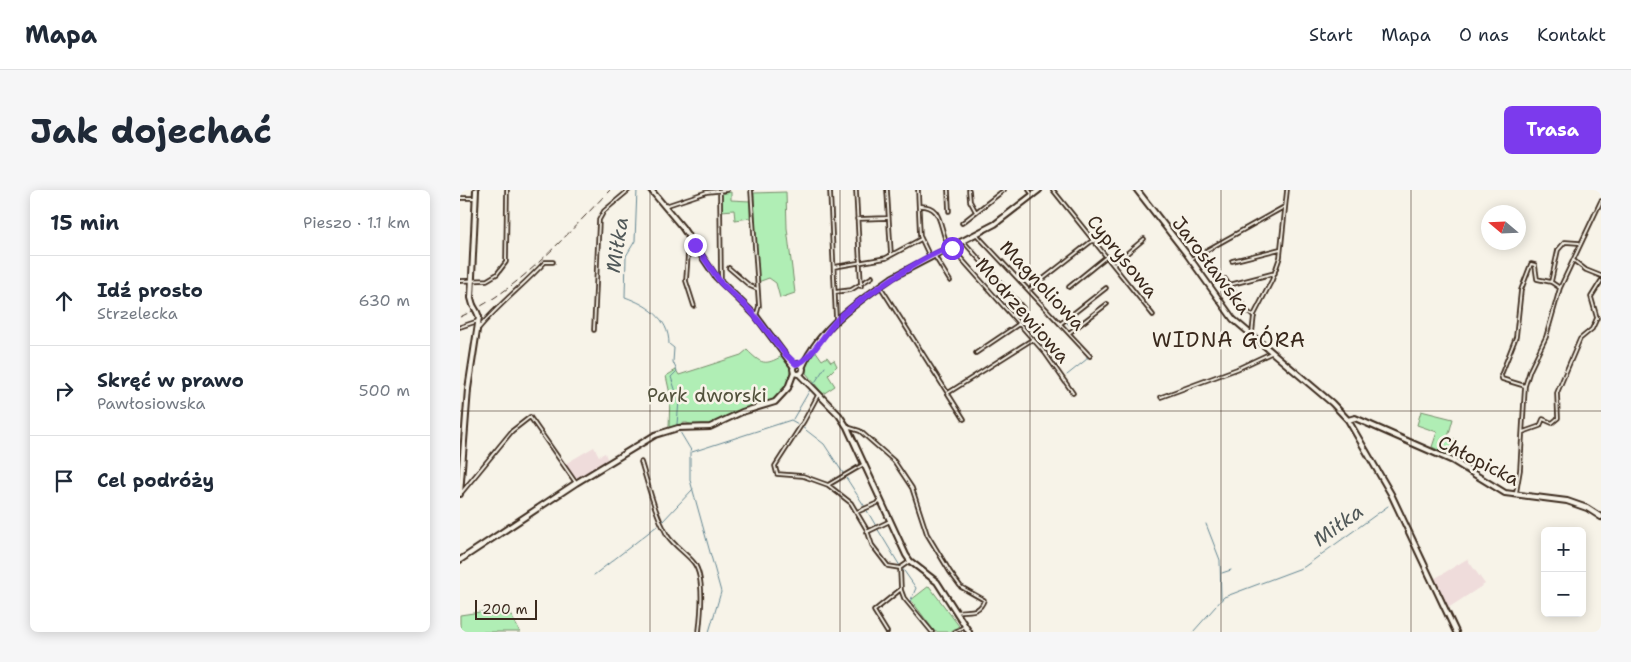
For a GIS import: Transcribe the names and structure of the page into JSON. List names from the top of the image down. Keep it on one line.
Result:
{"streets":{"street":["Cyprysowa","Jarosławska","Magnoliowa","Modrzewiowa","Chłopicka"]},"crossings":[["Jarosławska","Chłopicka"]],"districts":["WIDNA GÓRA"],"water":["Miłka"],"parks":["Park dworski"],"scale_bar":"200 m","north":"left","page":{"header":"Mapa","nav":["Start","Mapa","O nas","Kontakt"],"buttons":"Trasa","title":"Jak dojechać","heading":["15 min","Pieszo · 1.1 km"],"list":[["Idź prosto","Strzelecka","630 m"],["Skręć w prawo","Pawłosiowska","500 m"],"Cel podróży"],"map_buttons":["+","−"],"scale":"200 m"}}
